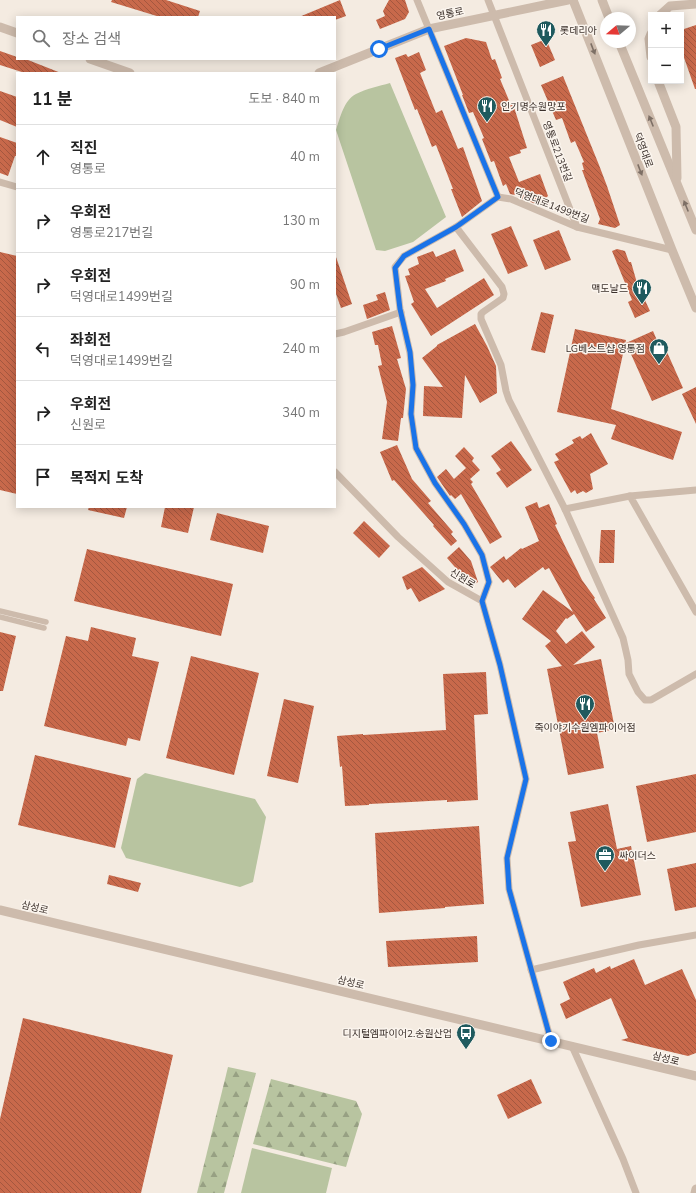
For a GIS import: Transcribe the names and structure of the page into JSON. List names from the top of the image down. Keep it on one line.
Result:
{"streets":{"street":["영통로","덕영대로","영통로213번길","덕영대로1499번길","신원로","삼성로"]},"crossings":[["영통로","영통로213번길"],["덕영대로","덕영대로1499번길"],["영통로213번길","덕영대로1499번길"],["덕영대로1499번길","신원로"],["신원로","삼성로"]],"places":{"restaurant":["롯데리아","인기명수원망포","맥도날드","죽이야기수원엠파이어점"],"shop":["LG베스트샵 영통점"],"office":["싸이더스"],"bus stop":["디지털엠파이어2.송원산업"]},"north":"left","page":{"map_buttons":["+","−"],"search":"장소 검색","heading":["11 분","도보 · 840 m"],"list":[["직진","영통로","40 m"],["우회전","영통로217번길","130 m"],["우회전","덕영대로1499번길","90 m"],["좌회전","덕영대로1499번길","240 m"],["우회전","신원로","340 m"],"목적지 도착"]}}
